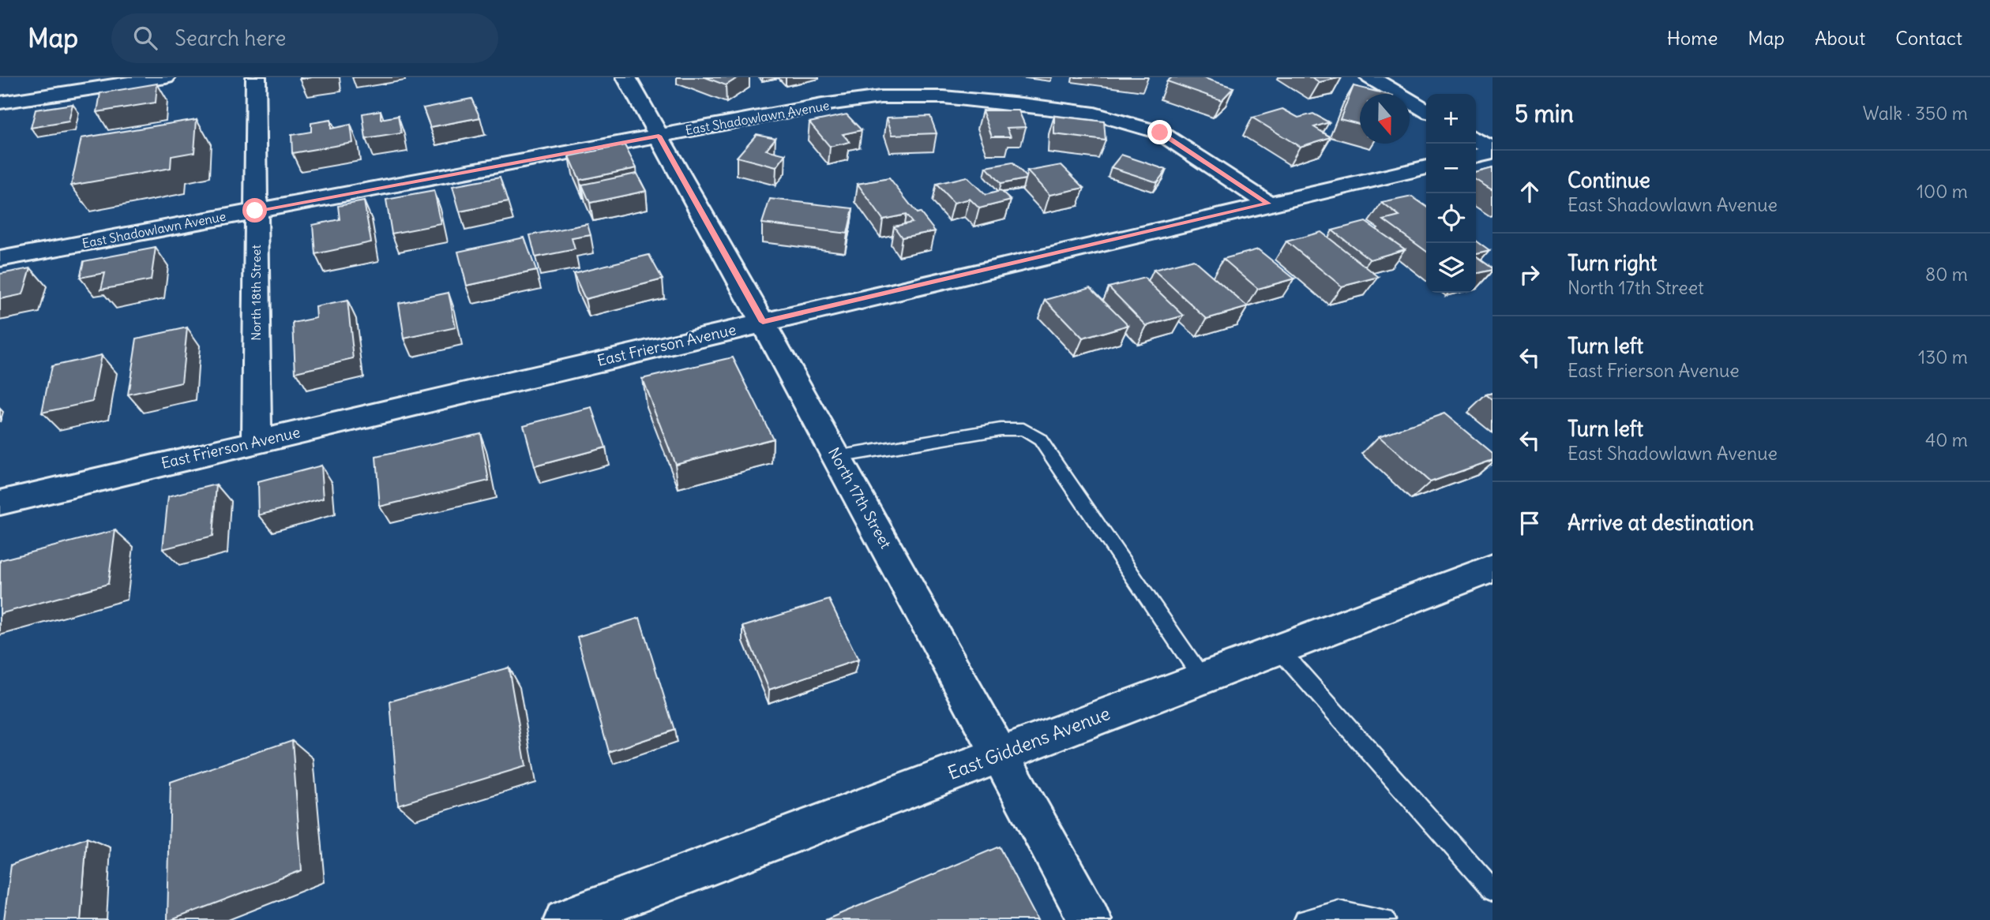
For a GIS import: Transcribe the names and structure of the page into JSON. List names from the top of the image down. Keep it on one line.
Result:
{"streets":{"street":["East Shadowlawn Avenue","North 18th Street","East Frierson Avenue","North 17th Street","East Giddens Avenue"]},"crossings":[["East Shadowlawn Avenue","North 18th Street"],["East Shadowlawn Avenue","East Frierson Avenue"],["East Shadowlawn Avenue","North 17th Street"],["North 18th Street","East Frierson Avenue"],["East Frierson Avenue","North 17th Street"],["North 17th Street","East Giddens Avenue"]],"north":"bottom","page":{"header":"Map","search":"Search here","nav":["Home","Map","About","Contact"],"heading":["5 min","Walk · 350 m"],"map_buttons":["+","−"],"list":[["Continue","East Shadowlawn Avenue","100 m"],["Turn right","North 17th Street","80 m"],["Turn left","East Frierson Avenue","130 m"],["Turn left","East Shadowlawn Avenue","40 m"],"Arrive at destination"]}}
